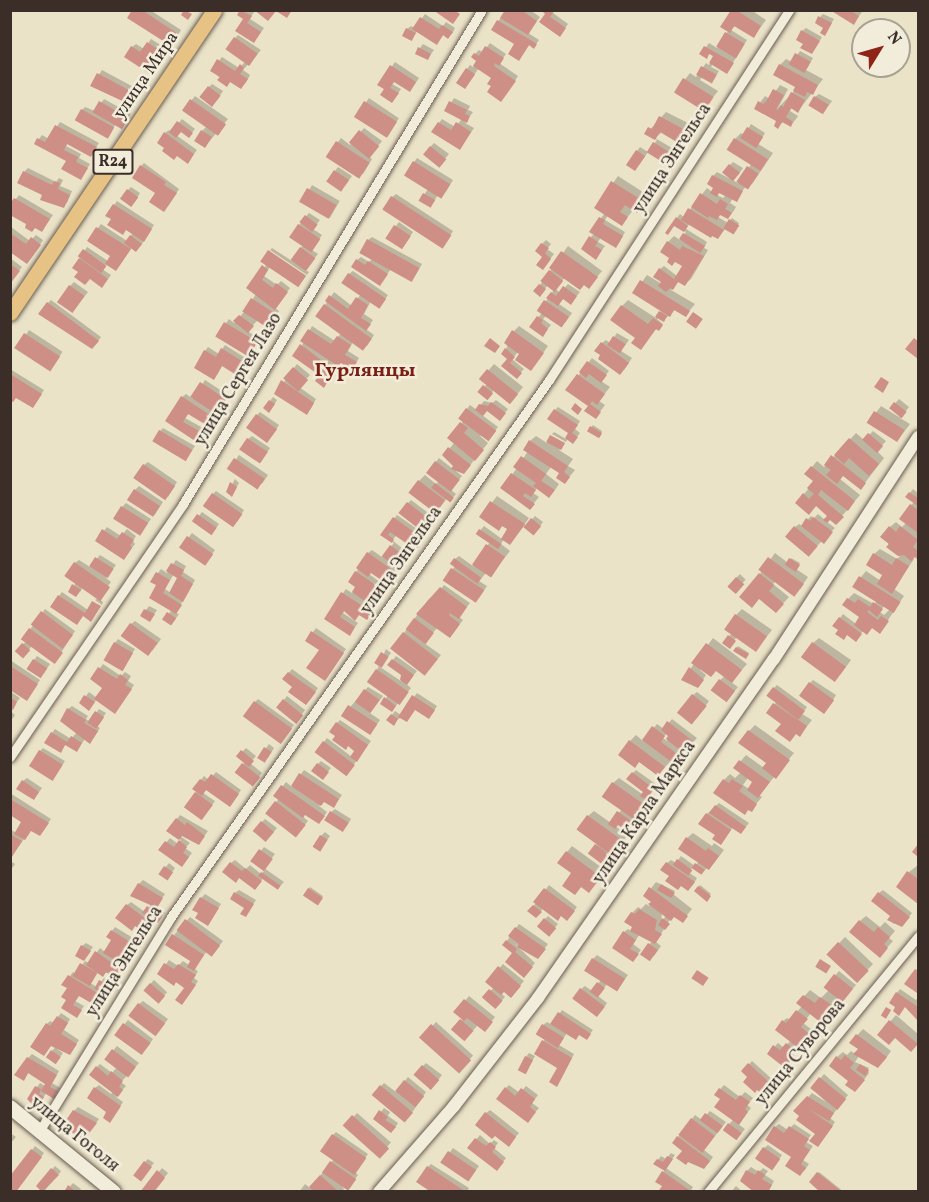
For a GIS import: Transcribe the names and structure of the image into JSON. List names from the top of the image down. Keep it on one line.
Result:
{"streets":{"main road":["улица Мира","R24","улица Гоголя"],"street":["улица Энгельса","улица Сергея Лазо","улица Карла Маркса","улица Суворова"]},"crossings":[["улица Энгельса","улица Гоголя"]],"districts":["Гурлянцы"],"north":"top right"}
